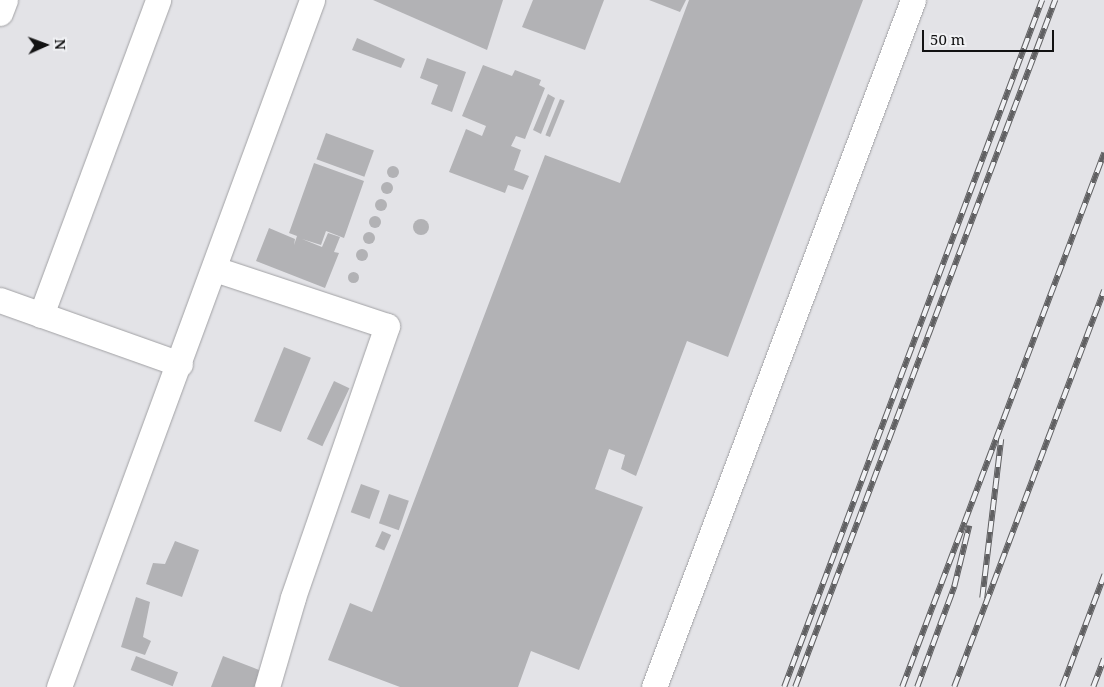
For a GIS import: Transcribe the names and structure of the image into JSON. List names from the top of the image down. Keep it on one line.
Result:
{"scale_bar":"50 m","north":"right"}
